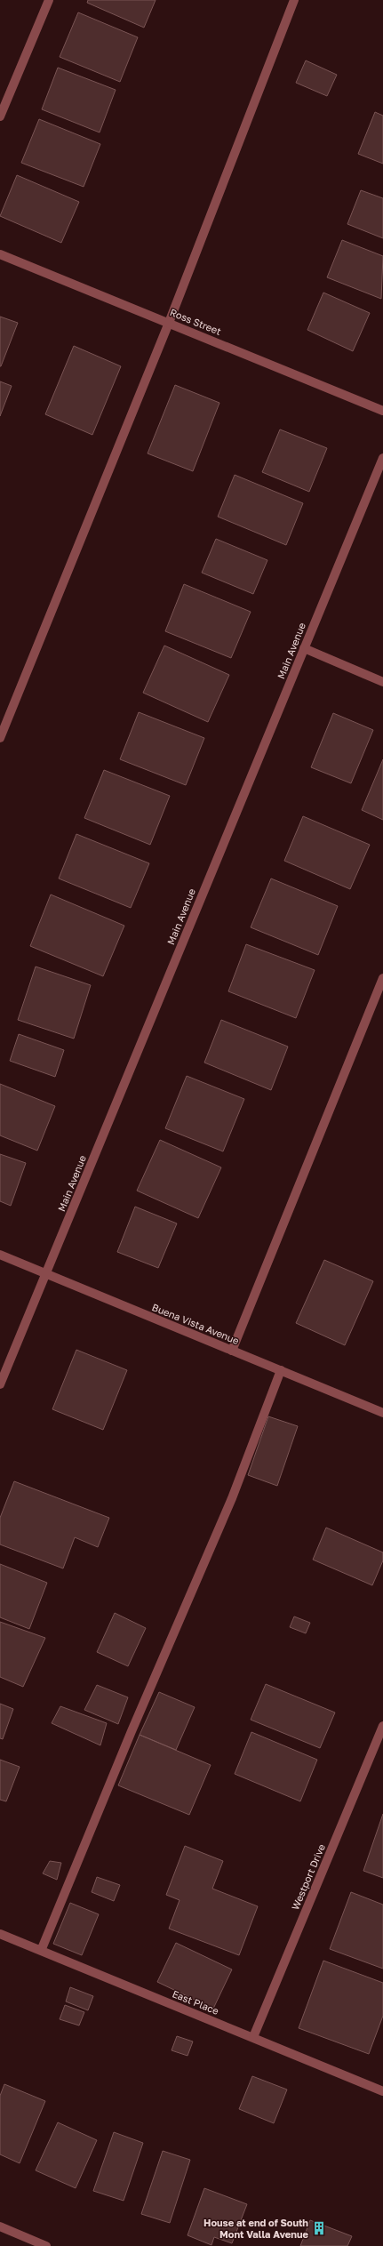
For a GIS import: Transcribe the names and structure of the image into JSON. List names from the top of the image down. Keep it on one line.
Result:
{"streets":{"street":["Ross Street","Main Avenue","Buena Vista Avenue","Westport Drive","East Place"]},"crossings":[["Main Avenue","Buena Vista Avenue"],["Westport Drive","East Place"]],"places":{"building":["House at end of South Mont Valla Avenue"]}}
